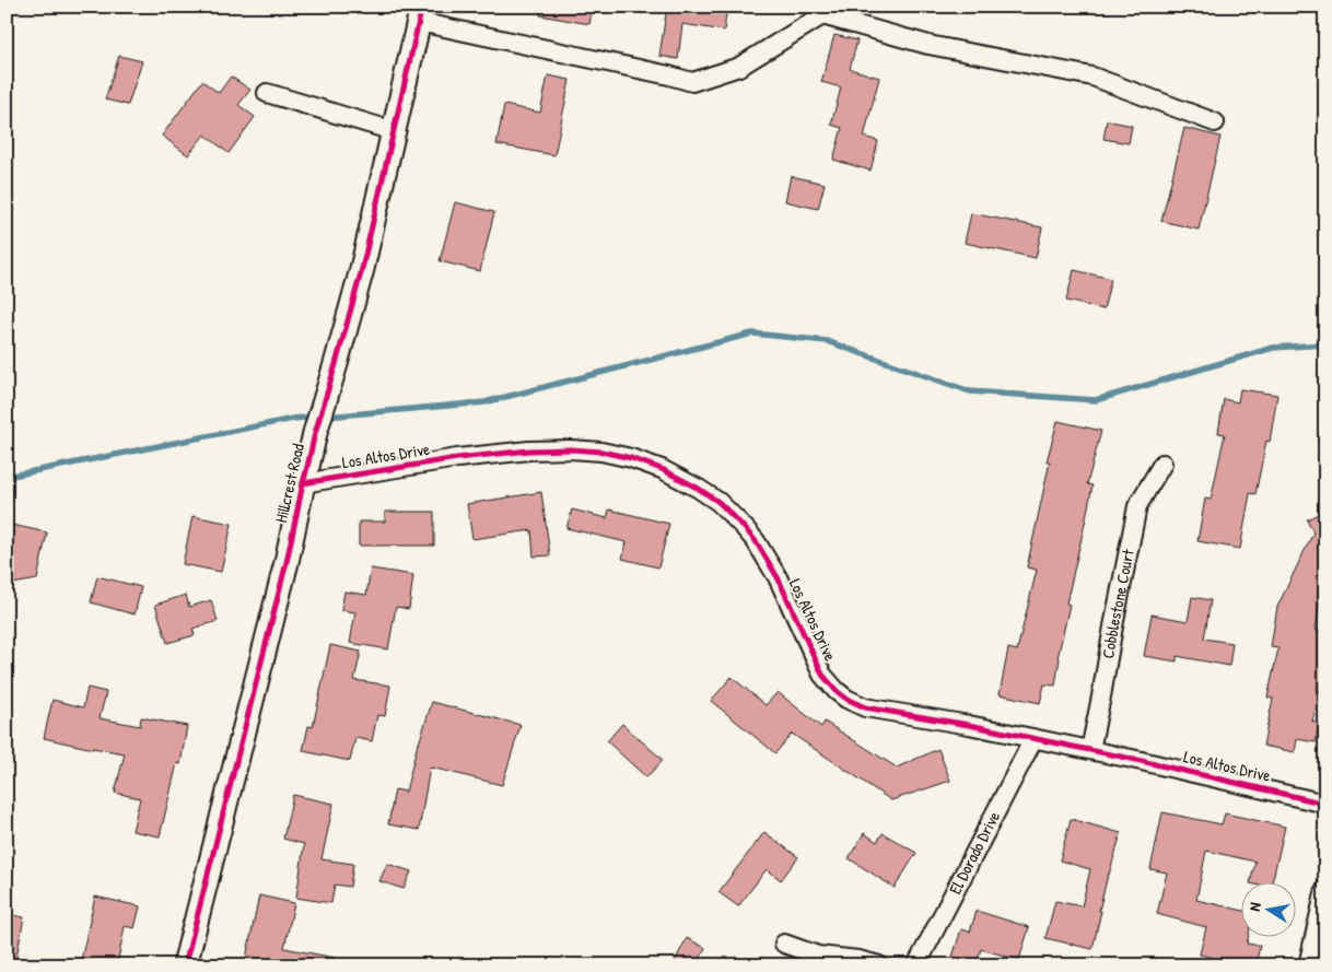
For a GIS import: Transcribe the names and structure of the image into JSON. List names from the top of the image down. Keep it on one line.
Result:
{"streets":{"street":["Los Altos Drive","Hillcrest Road","Cobblestone Court","El Dorado Drive"]},"crossings":[["Los Altos Drive","Hillcrest Road"],["Los Altos Drive","Cobblestone Court"],["Los Altos Drive","El Dorado Drive"]],"north":"left"}
